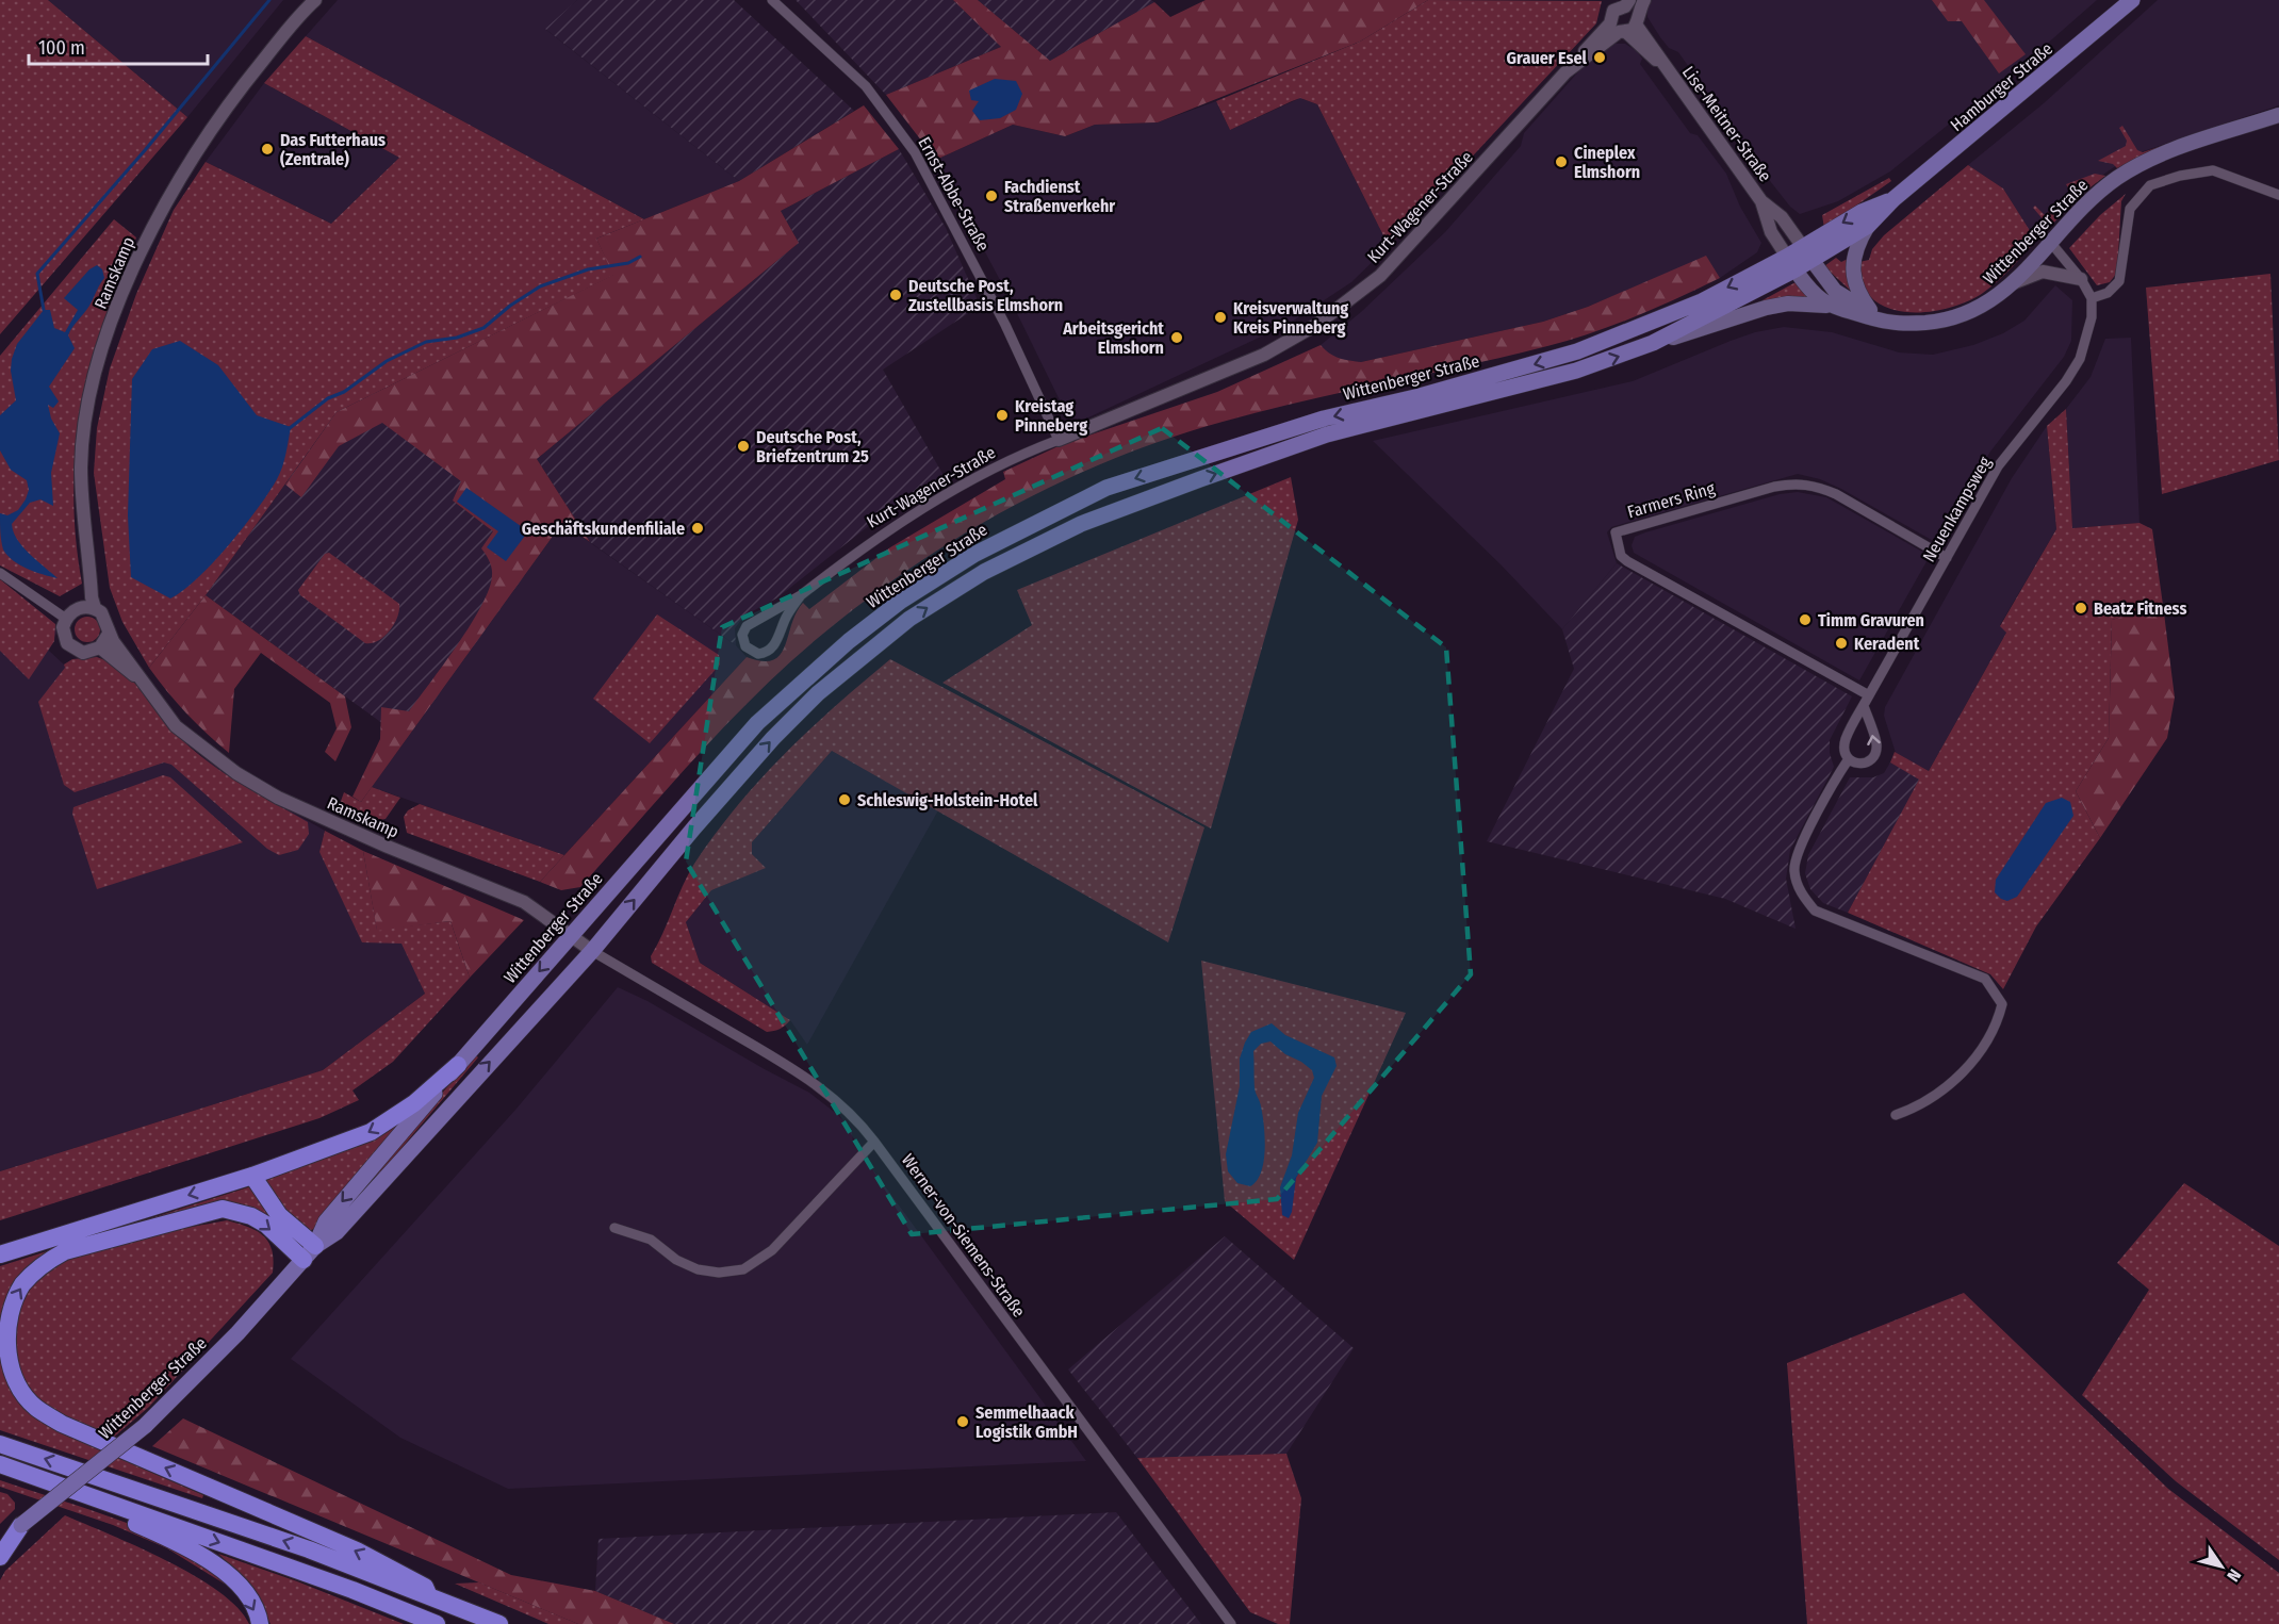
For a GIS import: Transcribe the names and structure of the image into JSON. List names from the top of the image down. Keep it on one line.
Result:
{"streets":{"main road":["Hamburger Straße","Wittenberger Straße"],"street":["Lise-Meitner-Straße","Ernst-Abbe-Straße","Kurt-Wagener-Straße","Ramskamp","Farmers Ring","Neuenkampsweg","Werner-von-Siemens-Straße"]},"crossings":[["Hamburger Straße","Lise-Meitner-Straße"],["Hamburger Straße","Wittenberger Straße"],["Lise-Meitner-Straße","Kurt-Wagener-Straße"],["Lise-Meitner-Straße","Wittenberger Straße"],["Ernst-Abbe-Straße","Kurt-Wagener-Straße"],["Wittenberger Straße","Ramskamp"],["Wittenberger Straße","Werner-von-Siemens-Straße"],["Ramskamp","Werner-von-Siemens-Straße"],["Farmers Ring","Neuenkampsweg"]],"places":["Grauer Esel","Das Futterhaus (Zentrale)","Cineplex Elmshorn","Fachdienst Straßenverkehr","Deutsche Post, Zustellbasis Elmshorn","Kreisverwaltung Kreis Pinneberg","Arbeitsgericht Elmshorn","Kreistag Pinneberg","Deutsche Post, Briefzentrum 25","Geschäftskundenfiliale","Beatz Fitness","Timm Gravuren","Keradent","Schleswig-Holstein-Hotel","Semmelhaack Logistik GmbH"],"scale_bar":"100 m","north":"bottom right"}
